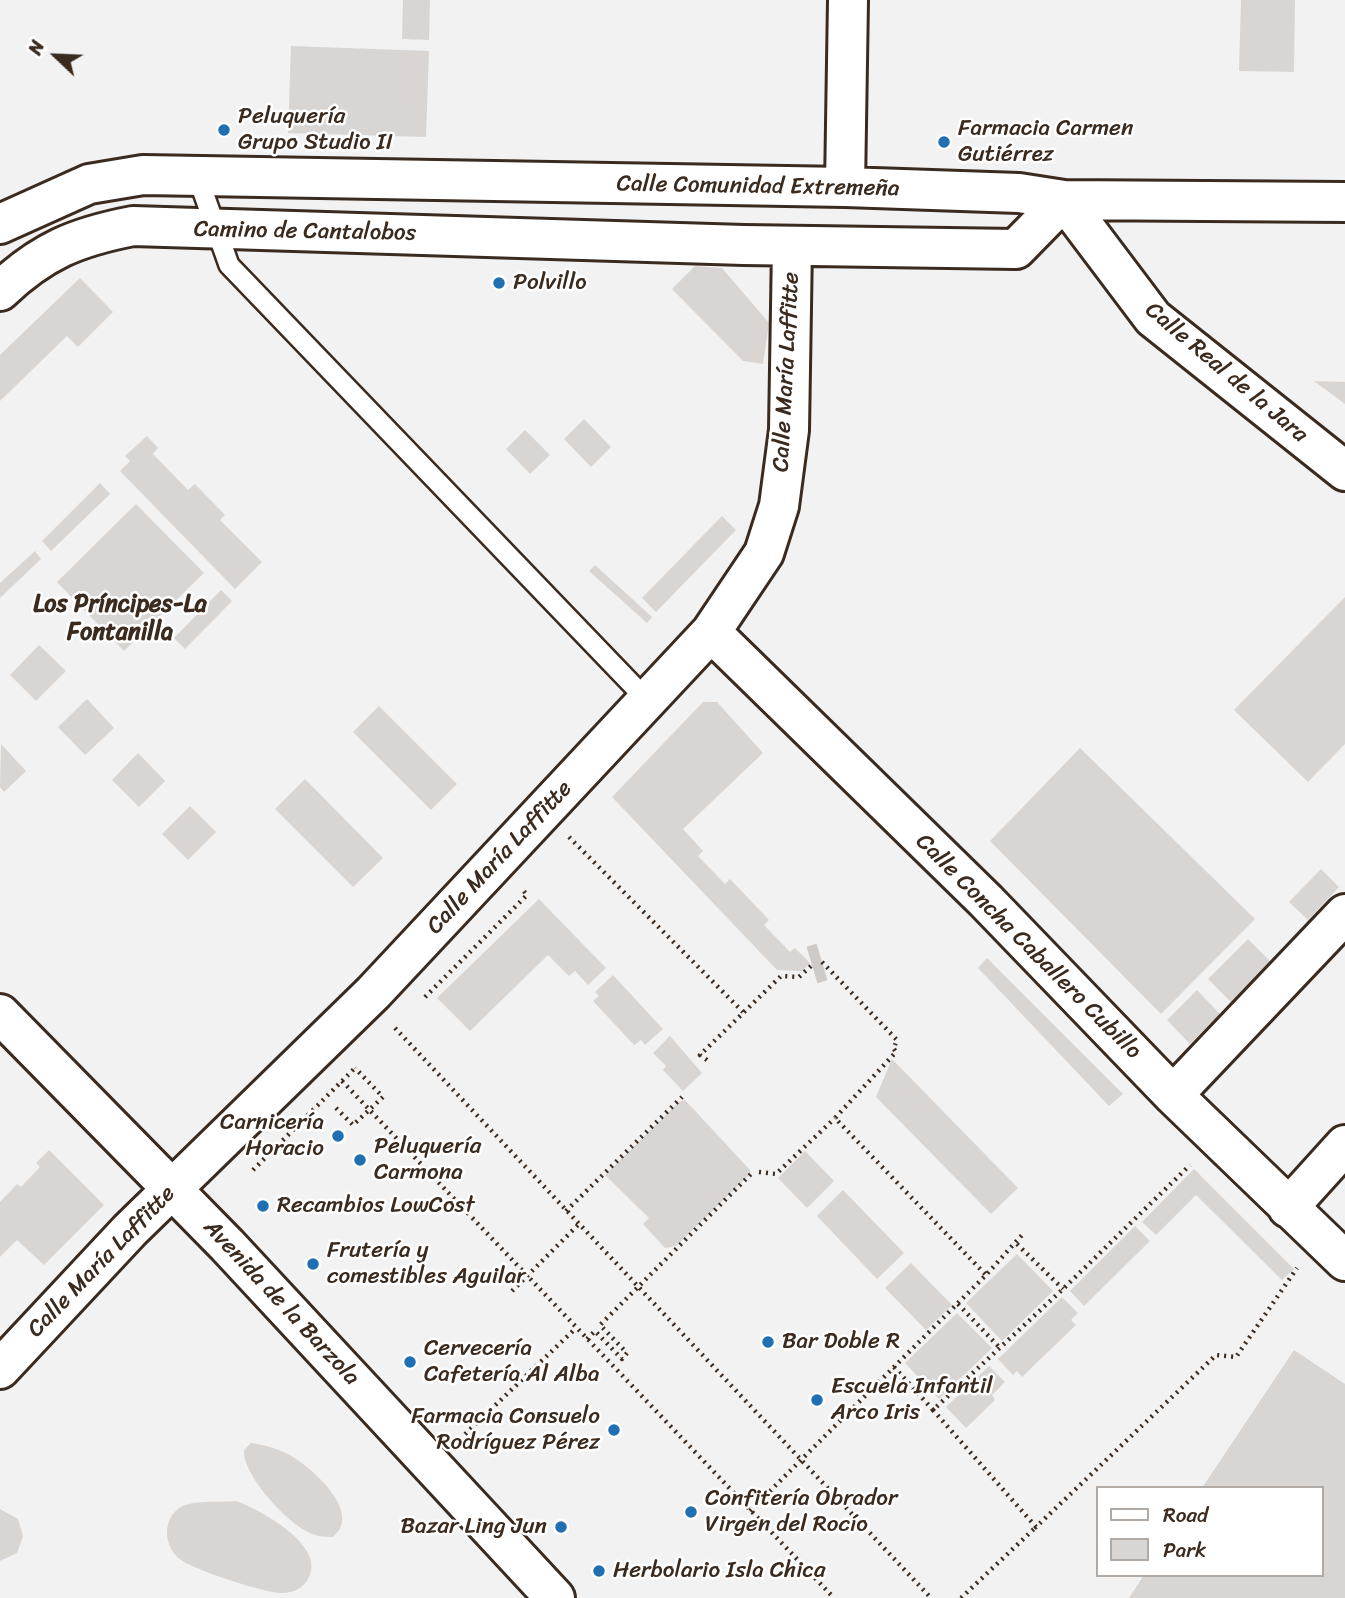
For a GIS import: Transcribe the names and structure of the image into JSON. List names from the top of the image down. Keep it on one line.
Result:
{"streets":{"street":["Calle Comunidad Extremeña","Camino de Cantalobos","Calle María Laffitte","Calle Real de la Jara","Calle Concha Caballero Cubillo","Avenida de la Barzola"]},"crossings":[["Calle Comunidad Extremeña","Calle Real de la Jara"],["Camino de Cantalobos","Calle María Laffitte"],["Calle María Laffitte","Calle Concha Caballero Cubillo"],["Calle María Laffitte","Avenida de la Barzola"]],"districts":["Los Príncipes-La Fontanilla"],"places":["Peluquería Grupo Studio II","Farmacia Carmen Gutiérrez","Polvillo","Carnicería Horacio","Peluquería Carmona","Recambios LowCost","Frutería y comestibles Aguilar","Bar Doble R","Cervecería Cafetería Al Alba","Escuela Infantil Arco Iris","Farmacia Consuelo Rodríguez Pérez","Confitería Obrador Virgen del Rocío","Bazar Ling Jun","Herbolario Isla Chica"],"legend":["Road","Park"],"north":"top left"}
